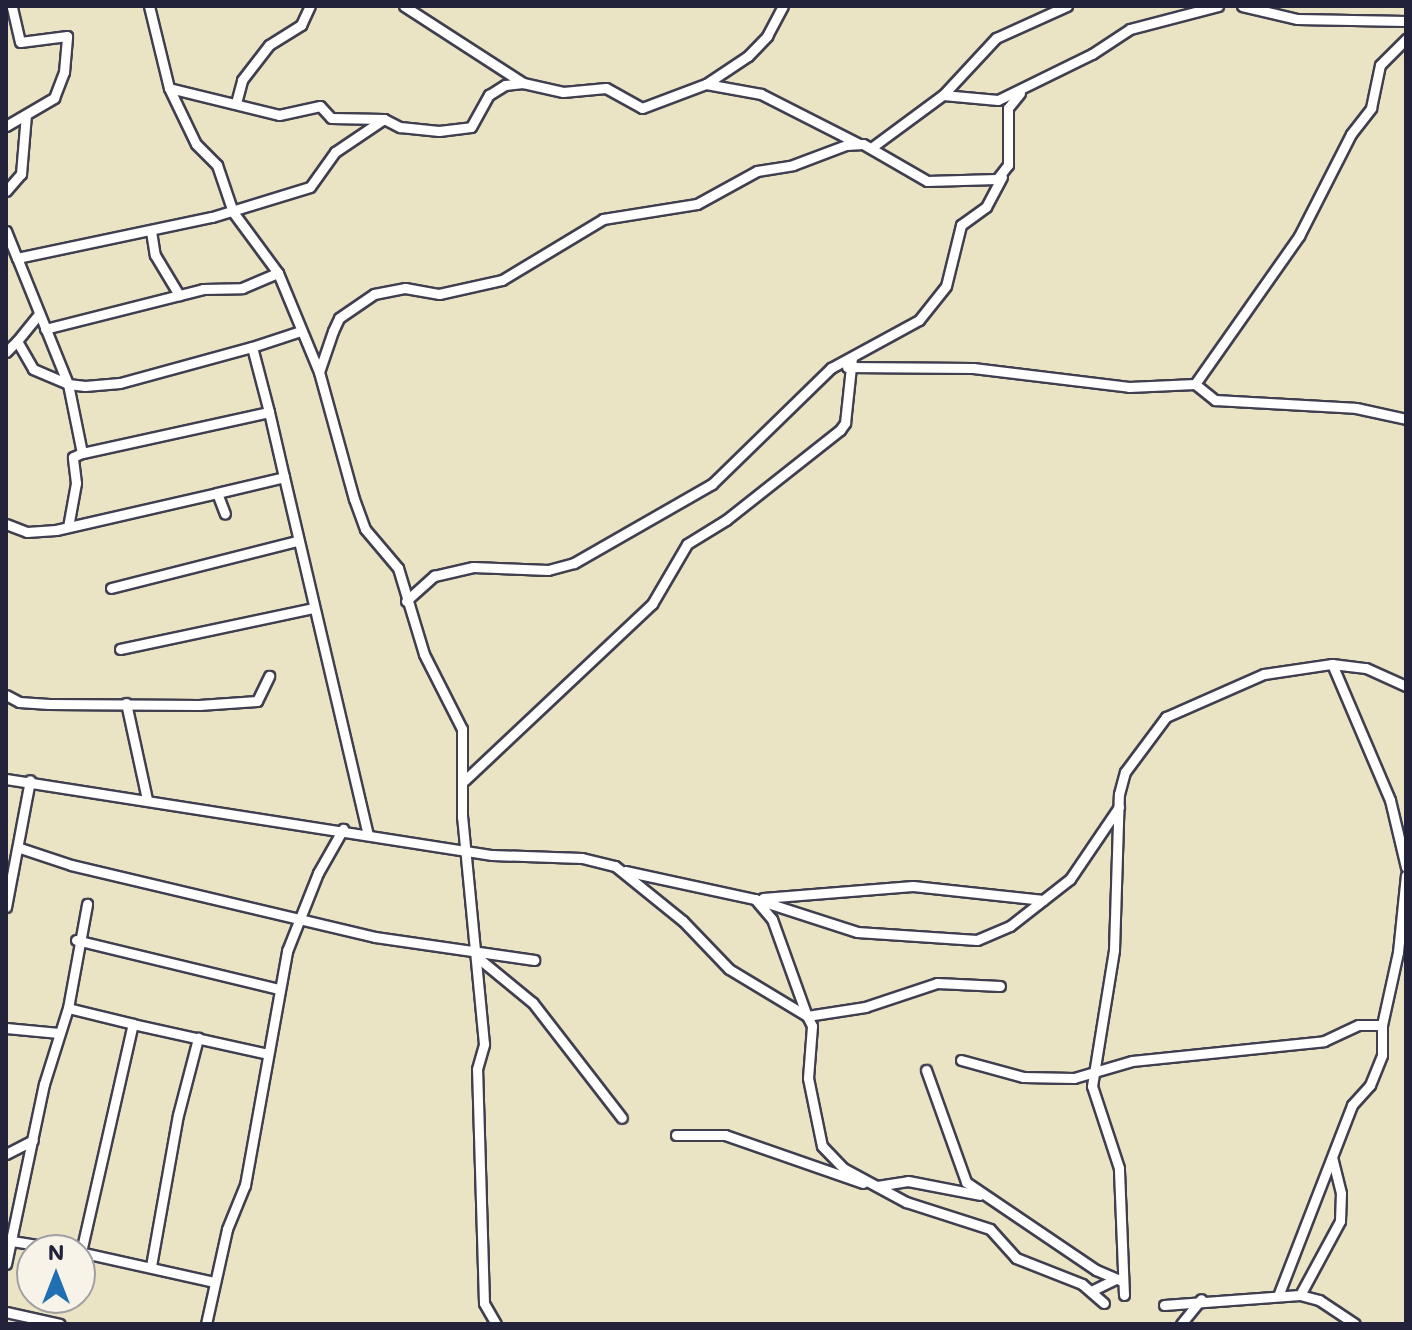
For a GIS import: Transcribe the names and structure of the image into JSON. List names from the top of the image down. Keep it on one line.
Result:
{"north":"top"}
